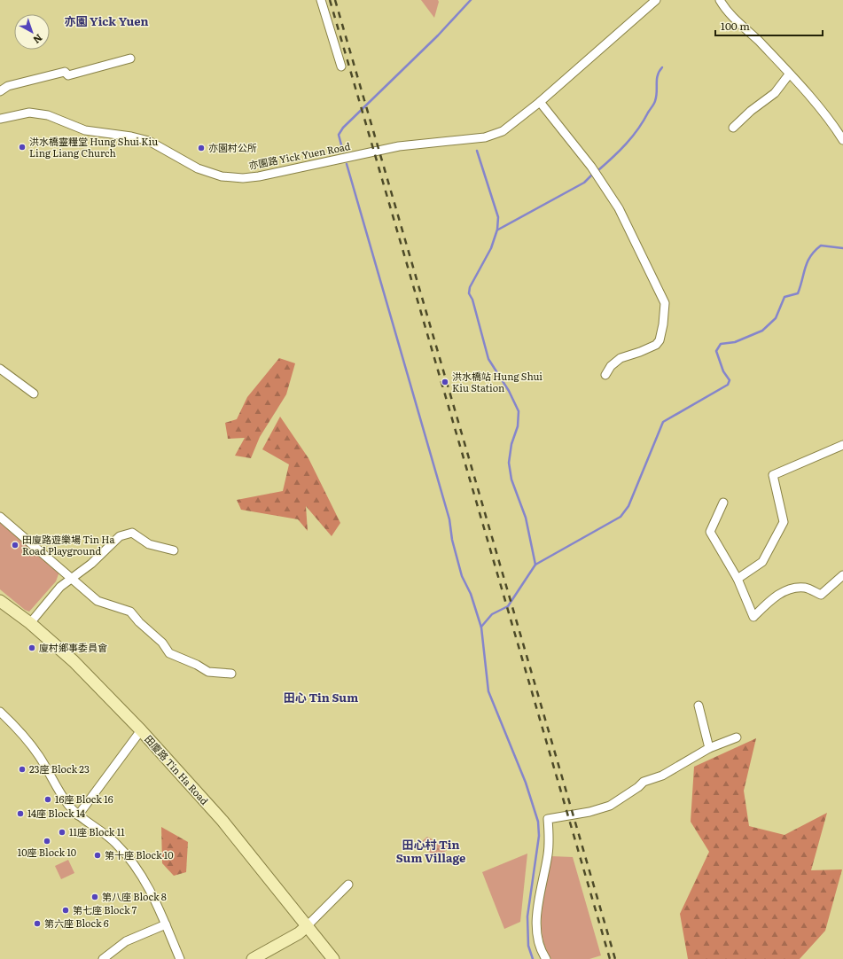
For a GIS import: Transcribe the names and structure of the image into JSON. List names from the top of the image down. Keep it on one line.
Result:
{"streets":{"street":["亦園路 Yick Yuen Road","田廈路 Tin Ha Road"]},"districts":["亦園 Yick Yuen","田心 Tin Sum","田心村 Tin Sum Village"],"places":["洪水橋靈糧堂 Hung Shui Kiu Ling Liang Church","亦園村公所","洪水橋站 Hung Shui Kiu Station","田廈路遊樂場 Tin Ha Road Playground","廈村鄉事委員會","23座 Block 23","16座 Block 16","14座 Block 14","11座 Block 11","10座 Block 10","第十座 Block 10","第八座 Block 8","第七座 Block 7","第六座 Block 6"],"scale_bar":"100 m","north":"bottom right"}
